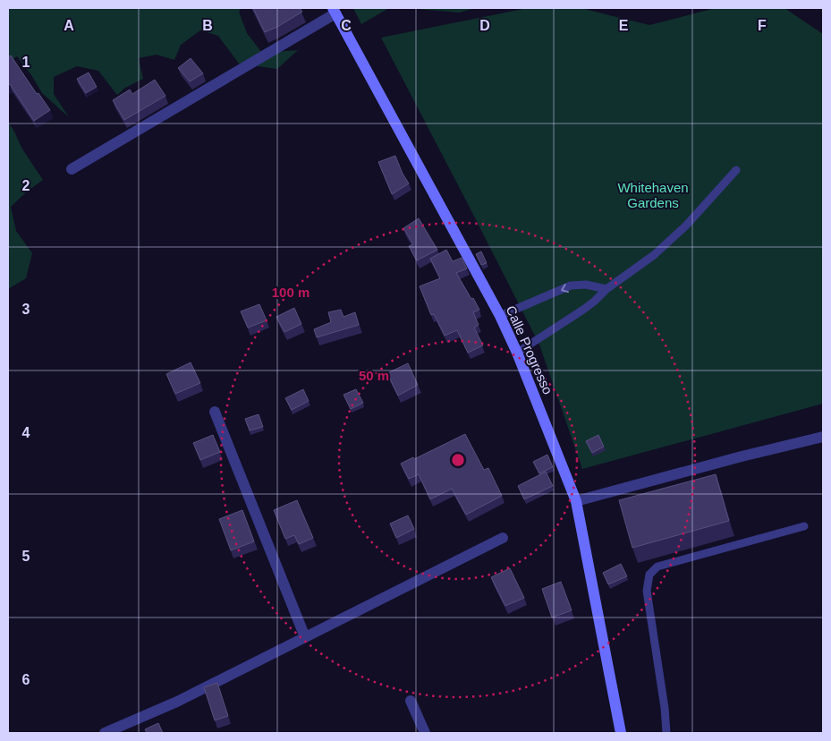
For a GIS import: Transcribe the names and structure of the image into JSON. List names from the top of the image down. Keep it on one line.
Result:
{"streets":{"main road":["Calle Progresso"]},"parks":["Whitehaven Gardens"],"grid":{"columns":["A","B","C","D","E","F"],"rows":["1","2","3","4","5","6"]},"rings":["100 m","50 m"]}
